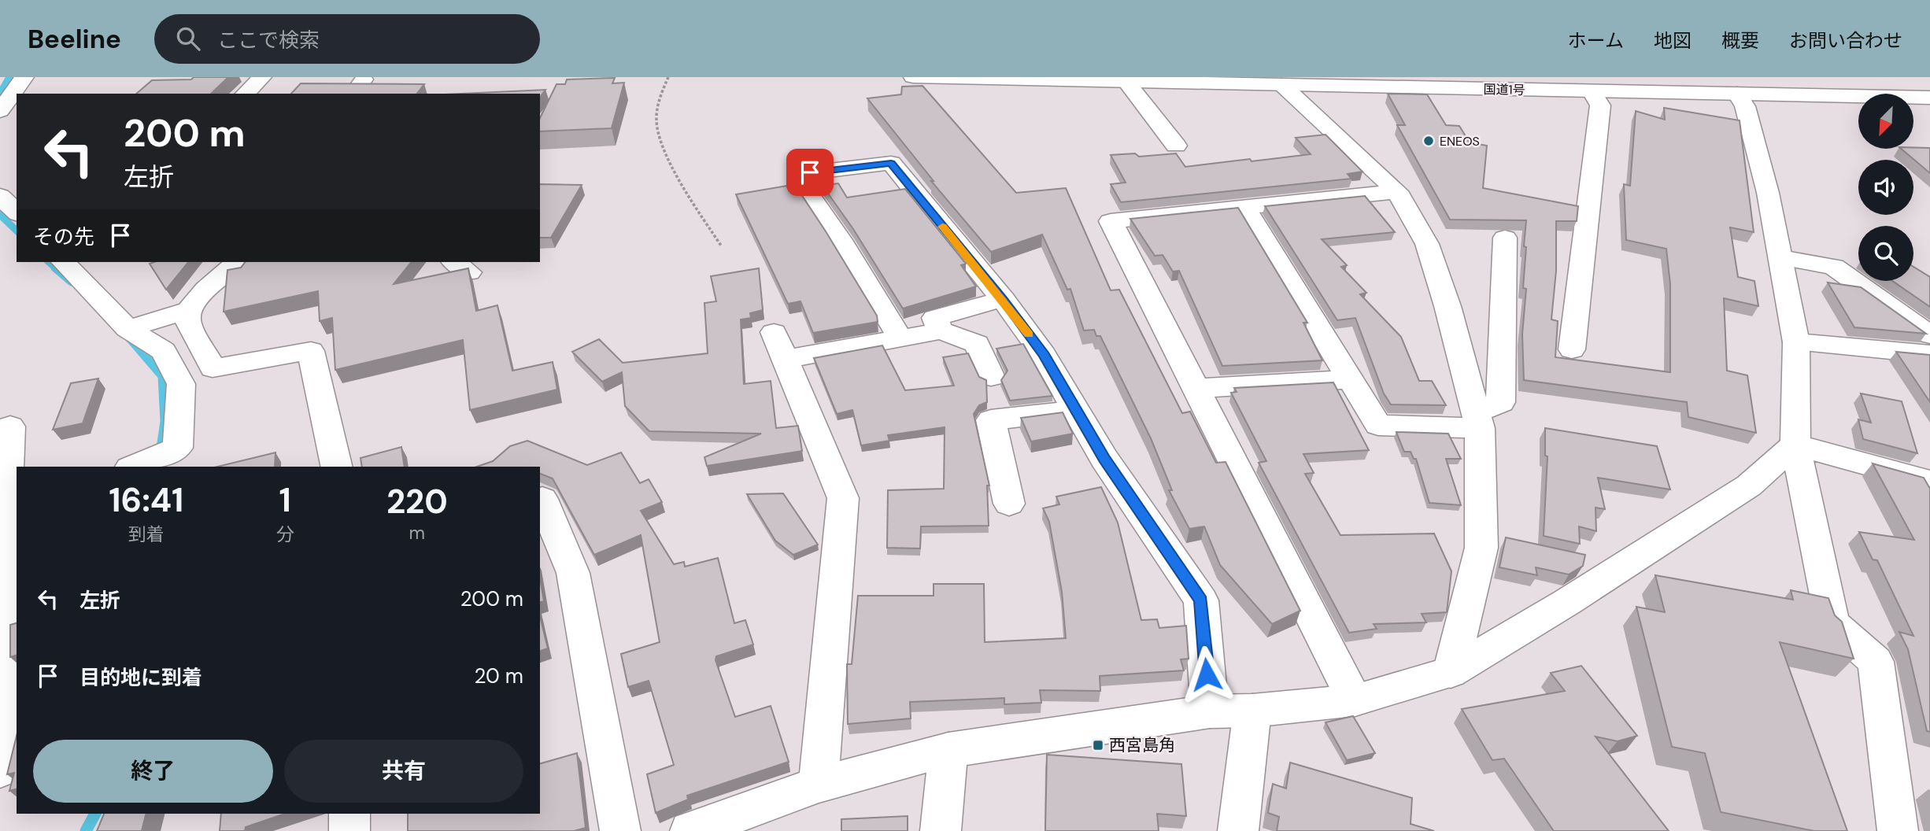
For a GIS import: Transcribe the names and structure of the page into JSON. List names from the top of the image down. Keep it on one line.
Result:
{"streets":{"main road":["国道1号"]},"places":{"other":["ENEOS"],"transit":["西宮島角"]},"north":"bottom left","page":{"header":"Beeline","search":"ここで検索","nav":["ホーム","地図","概要","お問い合わせ"],"turn":["200 m","左折"],"then":"その先","eta":["16:41","到着","1","分","220","m"],"list":[{"name":"左折","value":"200 m"},{"name":"目的地に到着","value":"20 m"}],"buttons":["終了","共有"]}}
